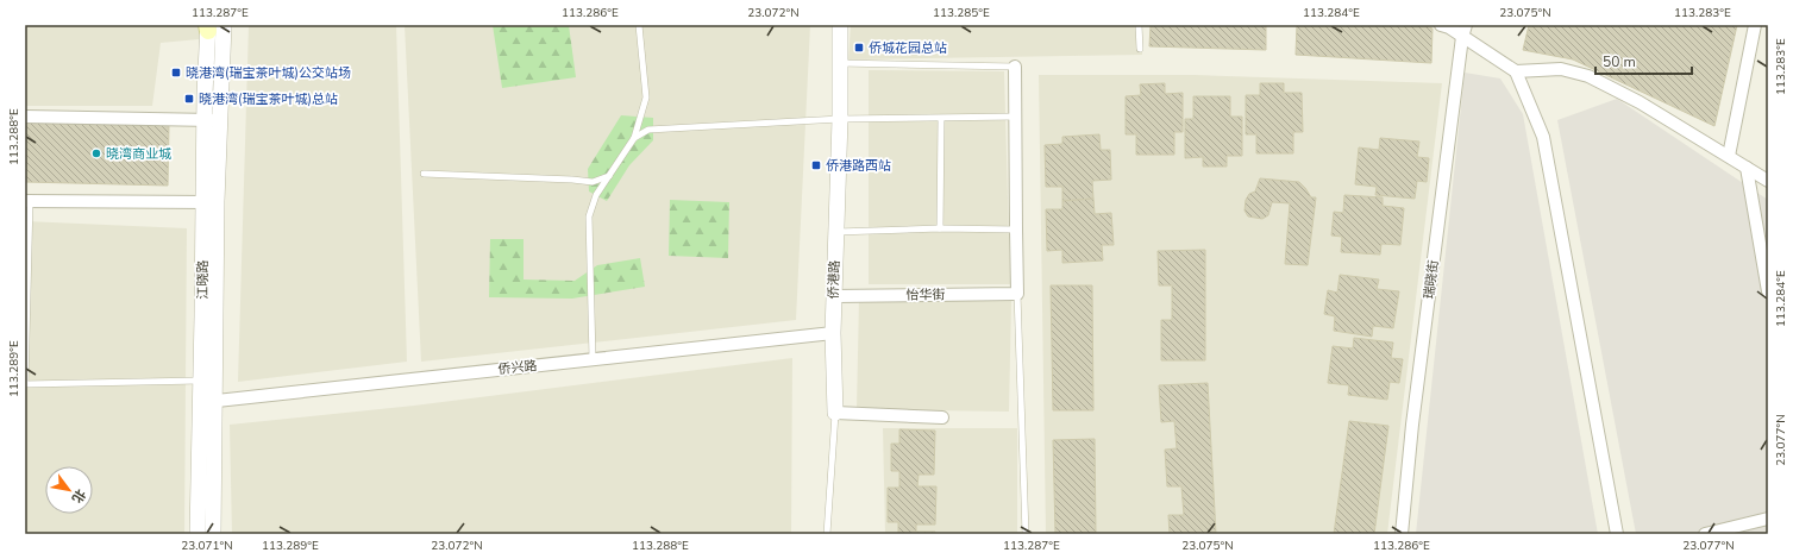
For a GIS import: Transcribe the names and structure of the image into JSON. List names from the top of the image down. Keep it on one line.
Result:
{"streets":{"street":["江晓路","侨港路","瑞晓街","怡华街","侨兴路"]},"crossings":[["江晓路","侨兴路"],["侨港路","怡华街"],["侨港路","侨兴路"]],"places":{"transit":["侨城花园总站","晓港湾(瑞宝茶叶城)公交站场","晓港湾(瑞宝茶叶城)总站","侨港路西站"],"other":["晓湾商业城"]},"scale_bar":"50 m","north":"bottom right","coordinates":["113.287°E","113.286°E","23.072°N","113.285°E","113.284°E","23.075°N","113.283°E","113.288°E","113.289°E","23.077°N","23.071°N"]}
